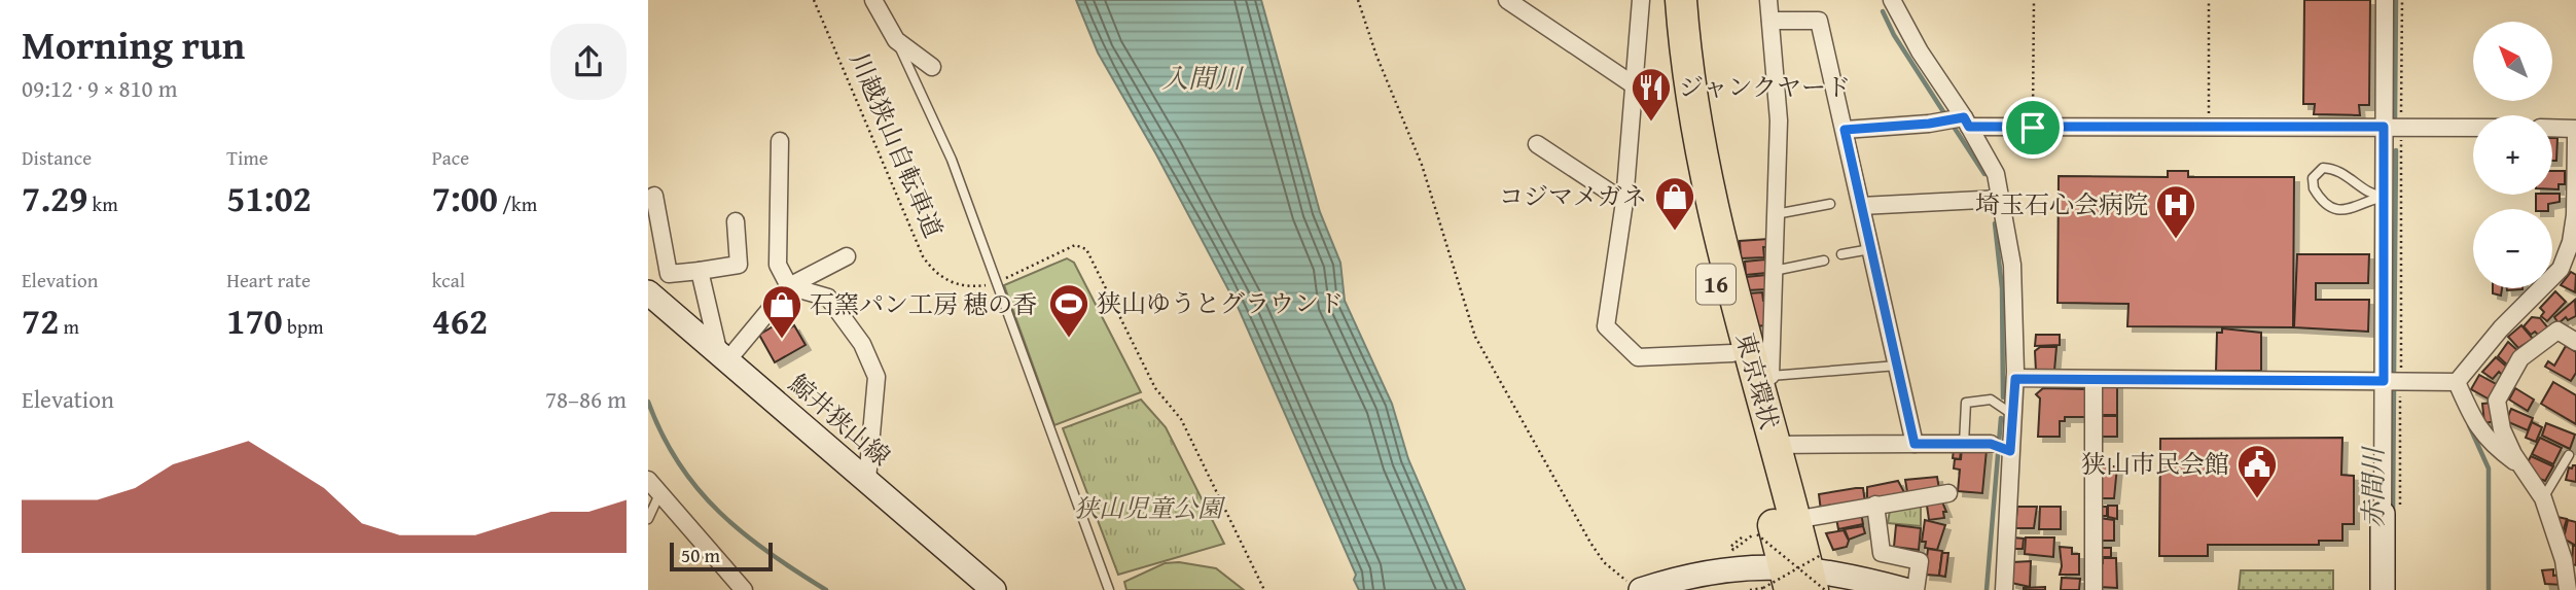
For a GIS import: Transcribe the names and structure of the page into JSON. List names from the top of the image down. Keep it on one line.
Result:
{"streets":{"highway":["16","東京環状"],"main road":["鯨井狭山線"],"path":["川越狭山自転車道"]},"water":["入間川","赤間川"],"parks":["狭山児童公園"],"places":{"restaurant":["ジャンクヤード"],"shop":["コジマメガネ","石窯パン工房 穂の香"],"hospital":["埼玉石心会病院"],"sports":["狭山ゆうとグラウンド"],"public building":["狭山市民会館"]},"scale_bar":"50 m","north":"top left","page":{"heading":["Morning run","09:12 · 9 × 810 m"],"map_buttons":["+","−"],"stats":[["Distance","7.29 km"],["Time","51:02"],["Pace","7:00 /km"],["Elevation","72 m"],["Heart rate","170 bpm"],["kcal","462"]],"chart":["Elevation","78–86 m"],"scale":"50 m"}}
